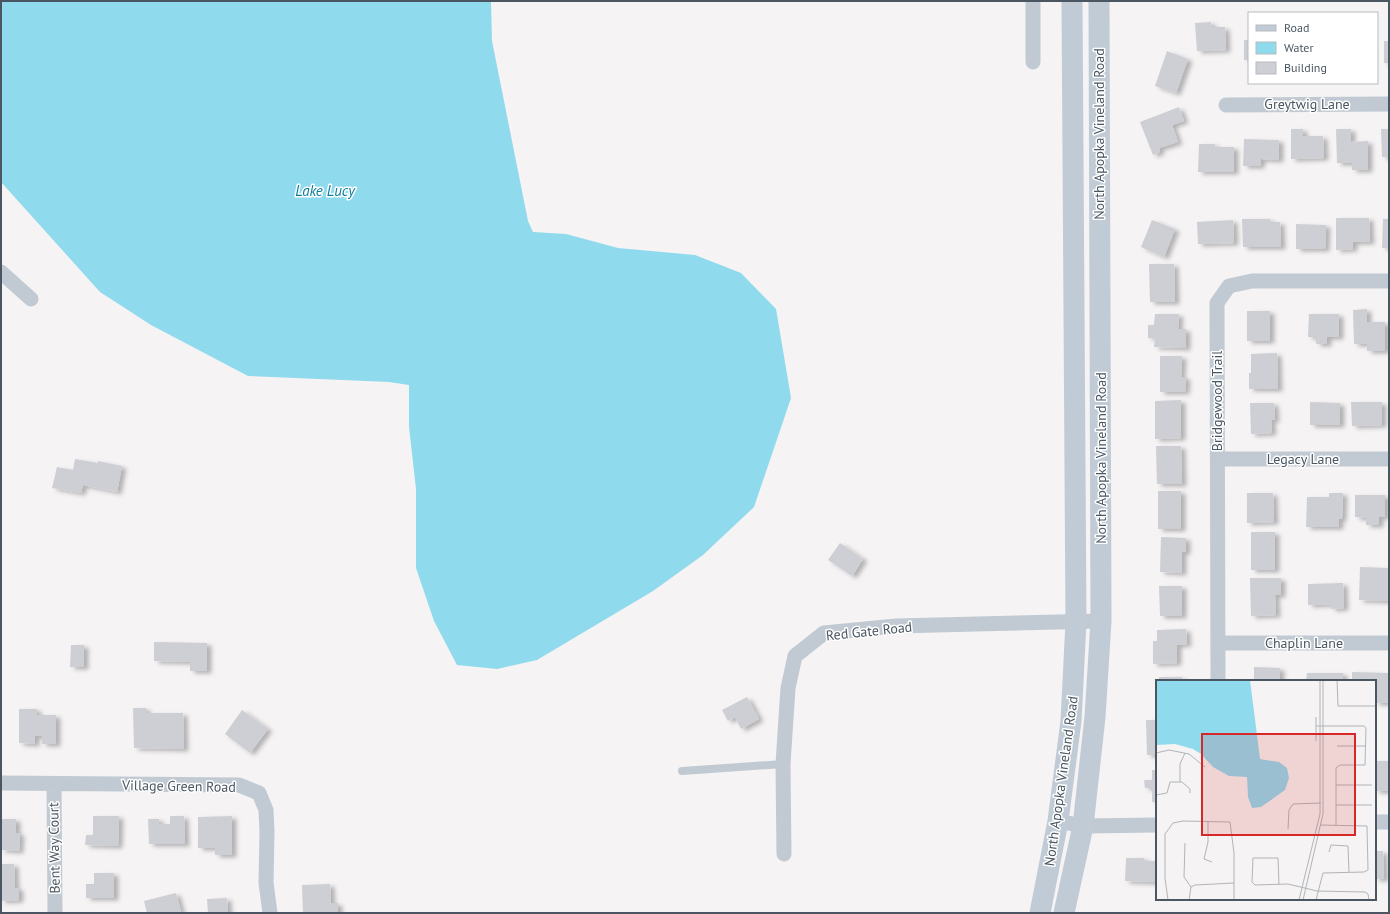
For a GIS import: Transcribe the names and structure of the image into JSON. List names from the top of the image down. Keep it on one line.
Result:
{"streets":{"street":["Greytwig Lane","North Apopka Vineland Road","Bridgewood Trail","Legacy Lane","Red Gate Road","Chaplin Lane","Village Green Road","Bent Way Court"]},"crossings":[["North Apopka Vineland Road","Red Gate Road"],["Bridgewood Trail","Legacy Lane"],["Bridgewood Trail","Chaplin Lane"],["Village Green Road","Bent Way Court"]],"water":["Lake Lucy"],"legend":["Road","Water","Building"]}
